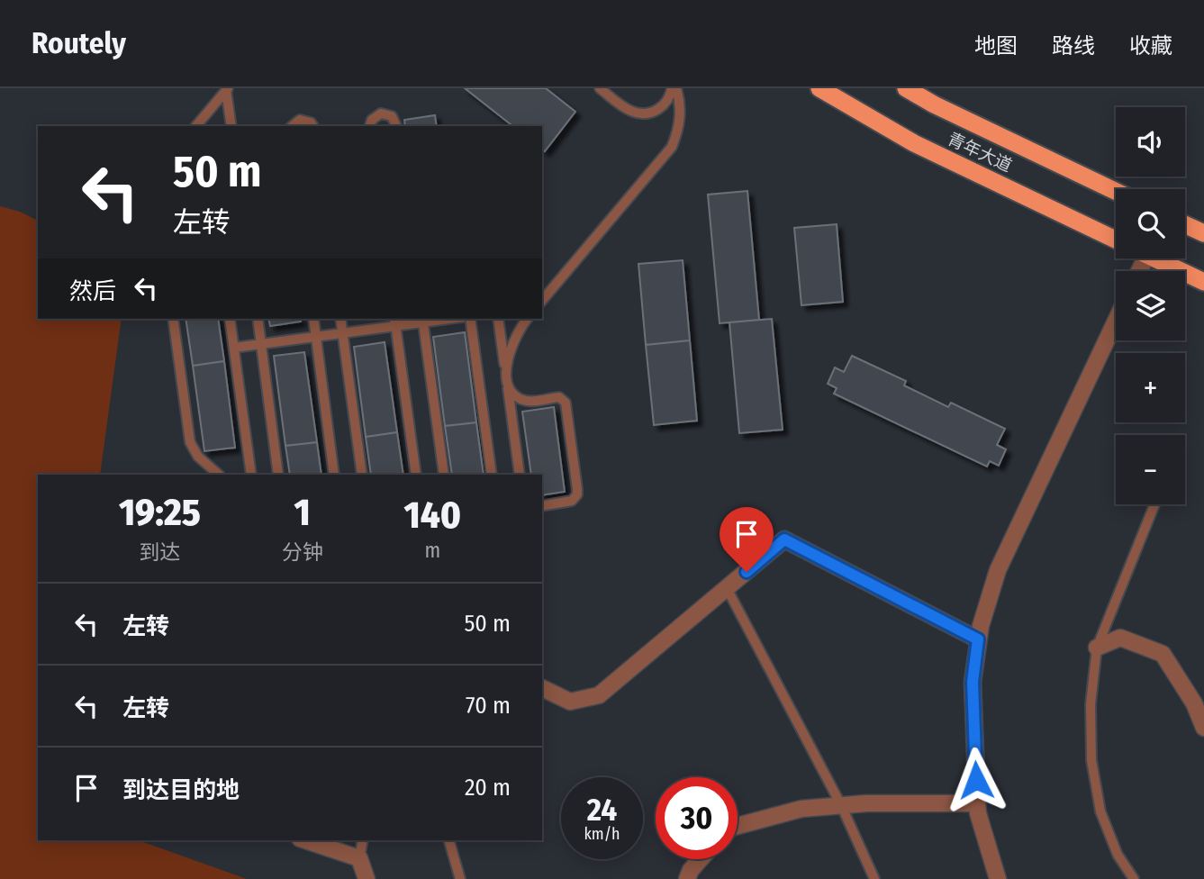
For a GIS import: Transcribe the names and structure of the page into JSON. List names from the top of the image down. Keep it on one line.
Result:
{"streets":{"highway":["青年大道"]},"page":{"header":"Routely","nav":["地图","路线","收藏"],"map_buttons":["+","−"],"turn":["50 m","左转"],"then":"然后","eta":["19:25","到达","1","分钟","140","m"],"list":[{"name":"左转","value":"50 m"},{"name":"左转","value":"70 m"},{"name":"到达目的地","value":"20 m"}],"speed":"24 km/h","limit":"30"}}
